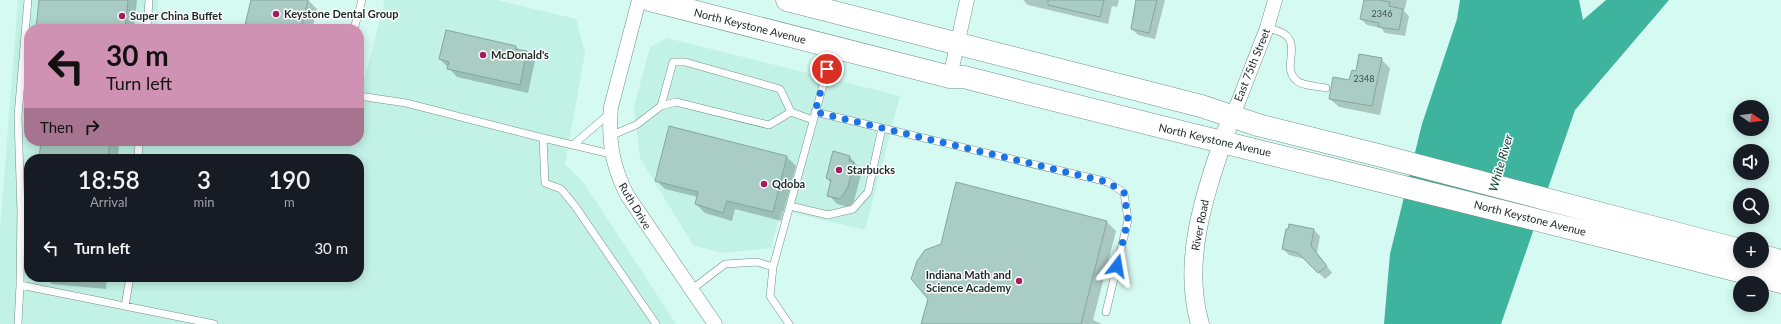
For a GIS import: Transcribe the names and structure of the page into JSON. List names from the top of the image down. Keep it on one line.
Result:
{"streets":{"main road":["North Keystone Avenue"],"street":["East 75th Street","Ruth Drive","River Road"]},"crossings":[["North Keystone Avenue","East 75th Street"],["North Keystone Avenue","River Road"],["East 75th Street","River Road"]],"water":["White River"],"places":["Keystone Dental Group","Super China Buffet","McDonald's","Starbucks","Qdoba","Indiana Math and Science Academy"],"house_numbers":["2346","2348"],"north":"right","page":{"turn":["30 m","Turn left"],"map_buttons":["+","−"],"then":"Then","eta":["18:58","Arrival","3","min","190","m"],"list":[{"name":"Turn left","value":"30 m"}]}}
